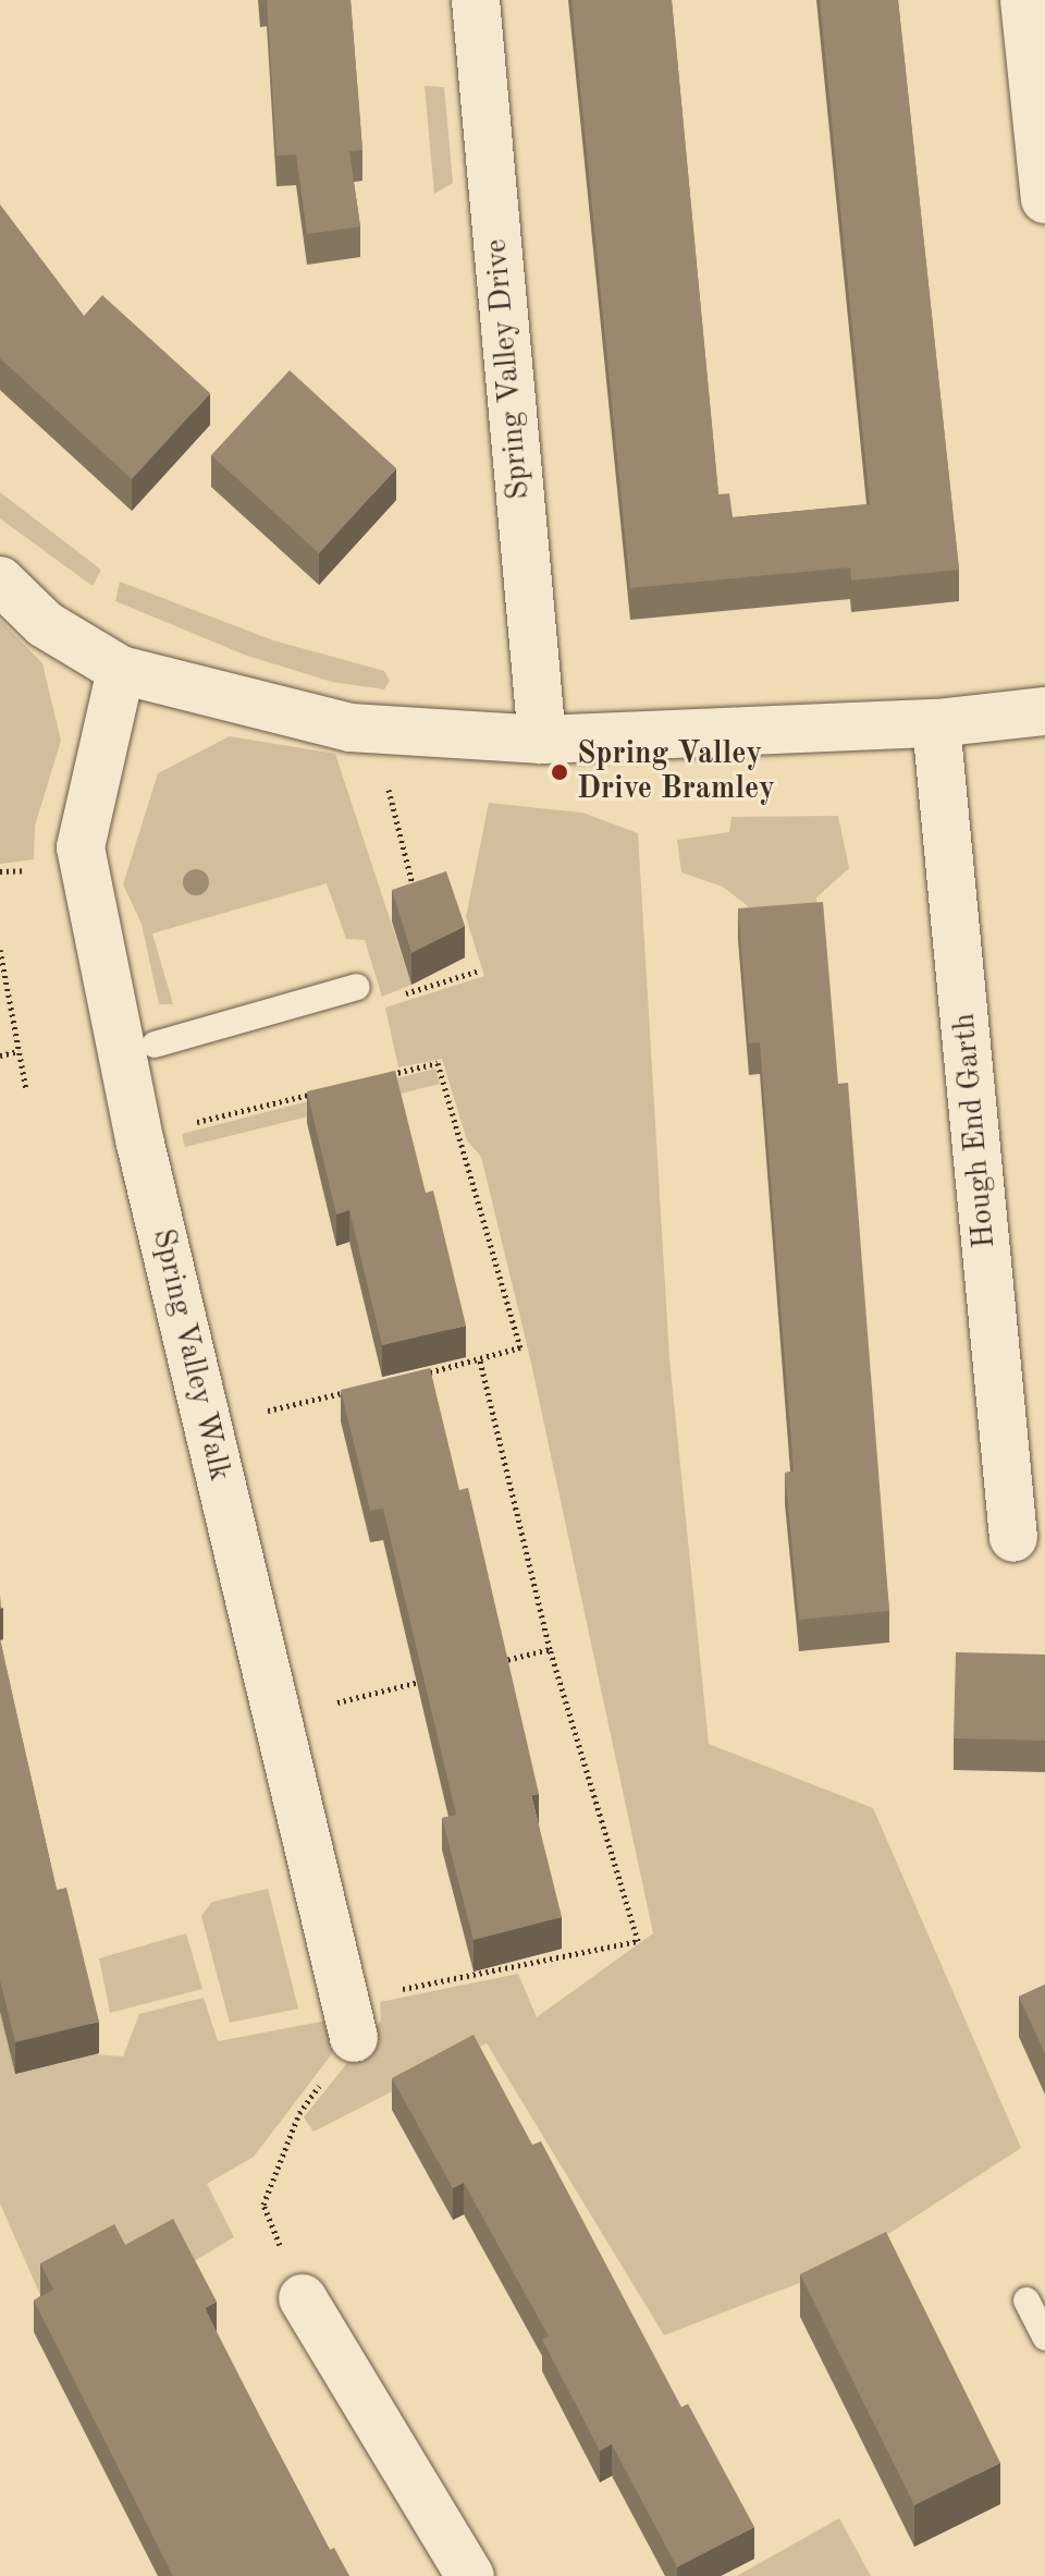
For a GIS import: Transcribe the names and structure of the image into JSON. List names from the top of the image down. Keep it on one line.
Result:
{"streets":{"street":["Spring Valley Drive","Hough End Garth","Spring Valley Walk"]},"places":["Spring Valley Drive Bramley"]}
